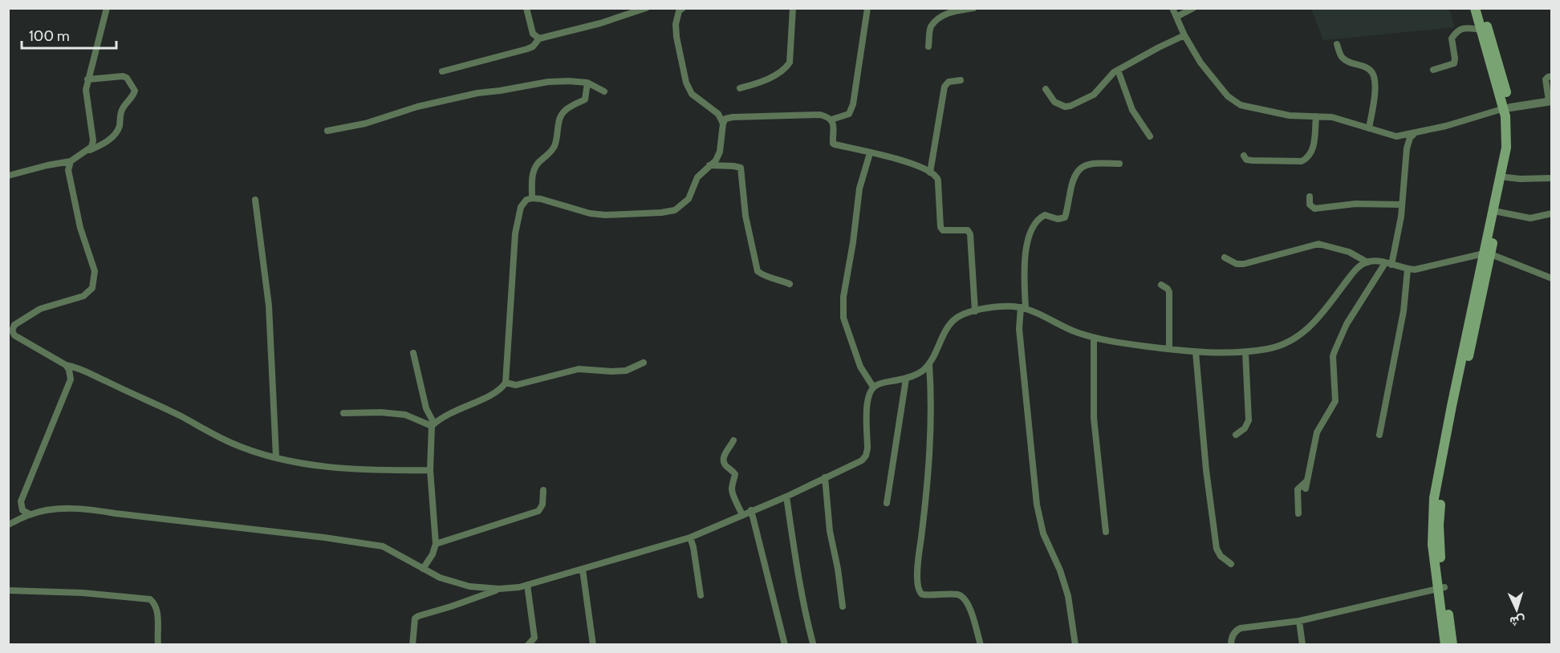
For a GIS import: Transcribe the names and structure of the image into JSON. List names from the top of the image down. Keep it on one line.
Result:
{"scale_bar":"100 m","north":"bottom"}
